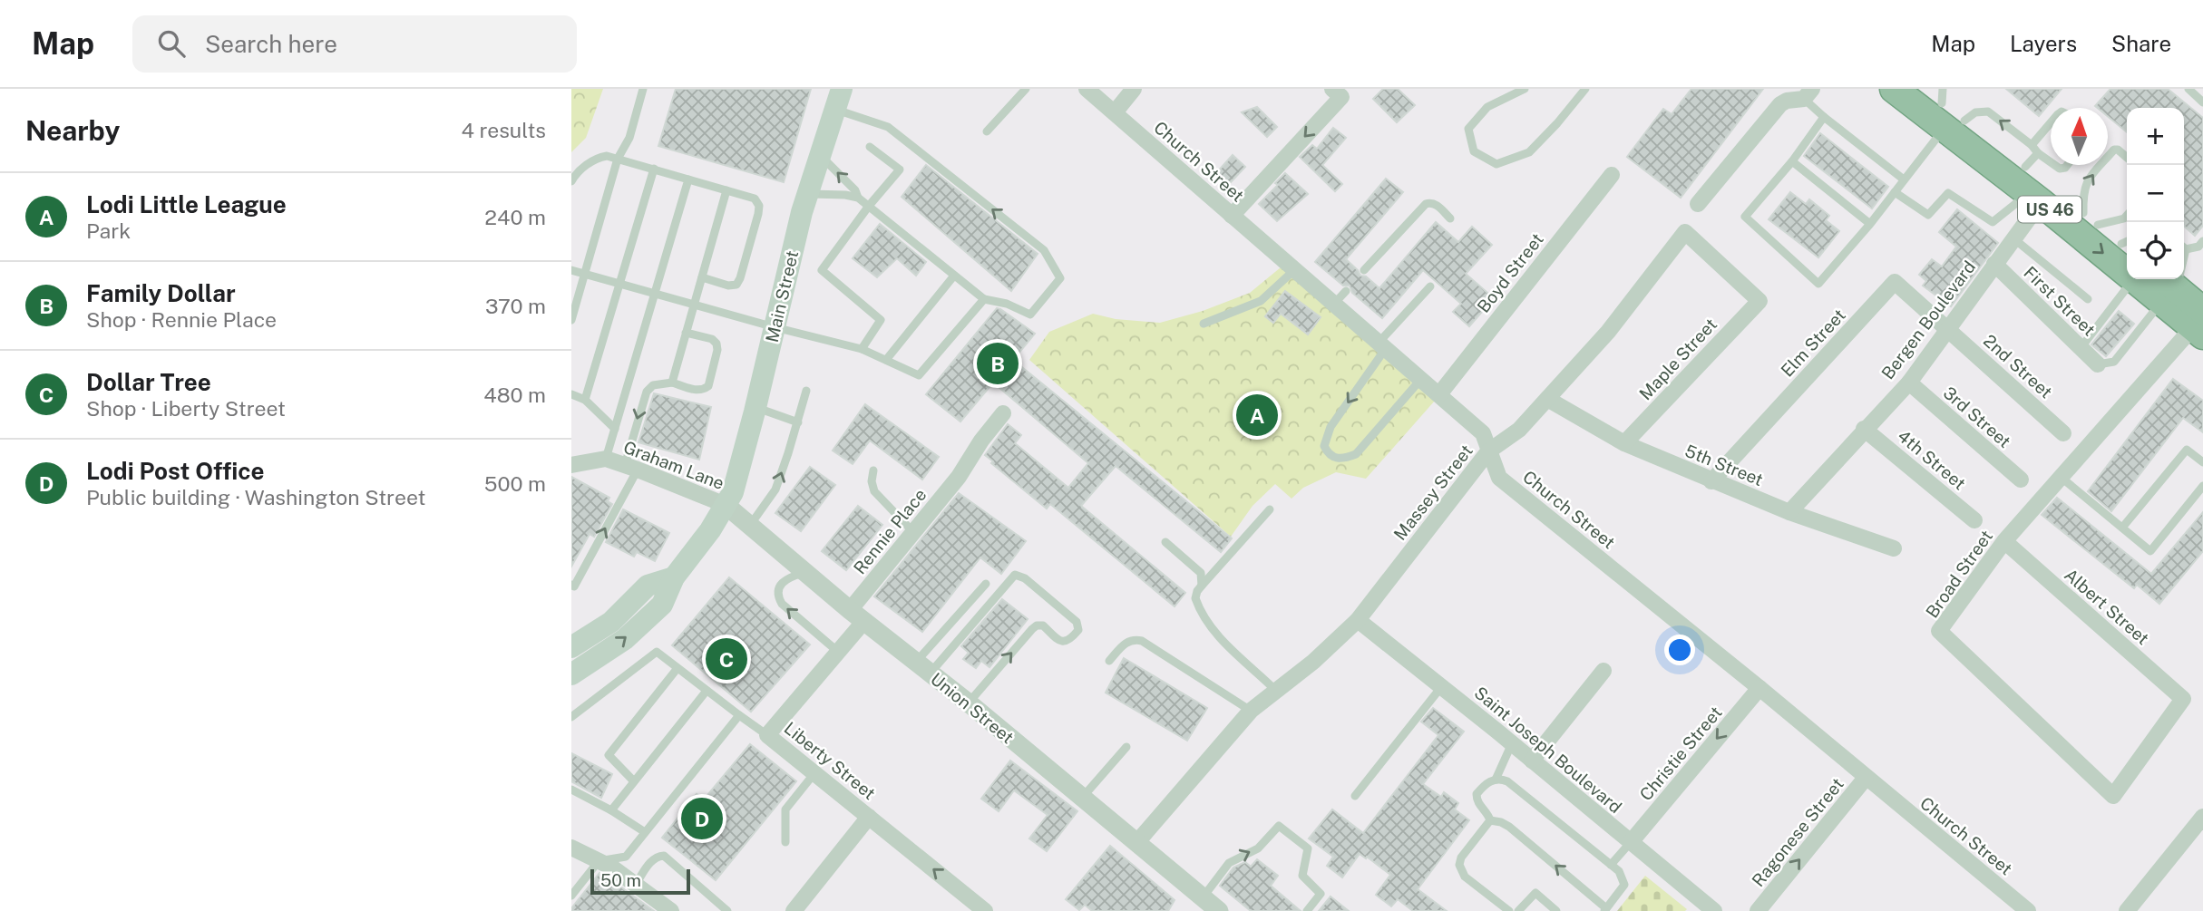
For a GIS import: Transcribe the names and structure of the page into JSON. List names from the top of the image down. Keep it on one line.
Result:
{"streets":{"highway":["US 46"],"main road":["Main Street"],"street":["Church Street","Boyd Street","First Street","Bergen Boulevard","Elm Street","Maple Street","2nd Street","3rd Street","4th Street","Graham Lane","5th Street","Massey Street","Rennie Place","Broad Street","Albert Street","Union Street","Saint Joseph Boulevard","Christie Street","Liberty Street","Ragonese Street"]},"crossings":[["Church Street","Boyd Street"],["Church Street","Massey Street"],["Church Street","Christie Street"],["Church Street","Ragonese Street"],["US 46","Bergen Boulevard"],["US 46","Broad Street"],["Main Street","Graham Lane"],["Main Street","Union Street"],["First Street","Bergen Boulevard"],["Bergen Boulevard","Elm Street"],["Bergen Boulevard","2nd Street"],["Bergen Boulevard","3rd Street"],["Bergen Boulevard","4th Street"],["Bergen Boulevard","5th Street"],["Elm Street","2nd Street"],["Elm Street","5th Street"],["Maple Street","5th Street"],["Maple Street","Massey Street"],["Graham Lane","Union Street"],["5th Street","Massey Street"],["Massey Street","Union Street"],["Massey Street","Saint Joseph Boulevard"],["Rennie Place","Union Street"],["Rennie Place","Liberty Street"],["Broad Street","Albert Street"],["Union Street","Liberty Street"],["Saint Joseph Boulevard","Christie Street"]],"one_way":["Ragonese Street"],"scale_bar":"50 m","north":"top","page":{"header":"Map","search":"Search here","nav":["Map","Layers","Share"],"heading":["Nearby","4 results"],"map_buttons":["+","−"],"list":[{"mark":"A","name":"Lodi Little League","note":"Park","value":"240 m"},{"mark":"B","name":"Family Dollar","note":"Shop · Rennie Place","value":"370 m"},{"mark":"C","name":"Dollar Tree","note":"Shop · Liberty Street","value":"480 m"},{"mark":"D","name":"Lodi Post Office","note":"Public building · Washington Street","value":"500 m"}],"pins":["B","A","C","D"],"scale":"50 m"}}
